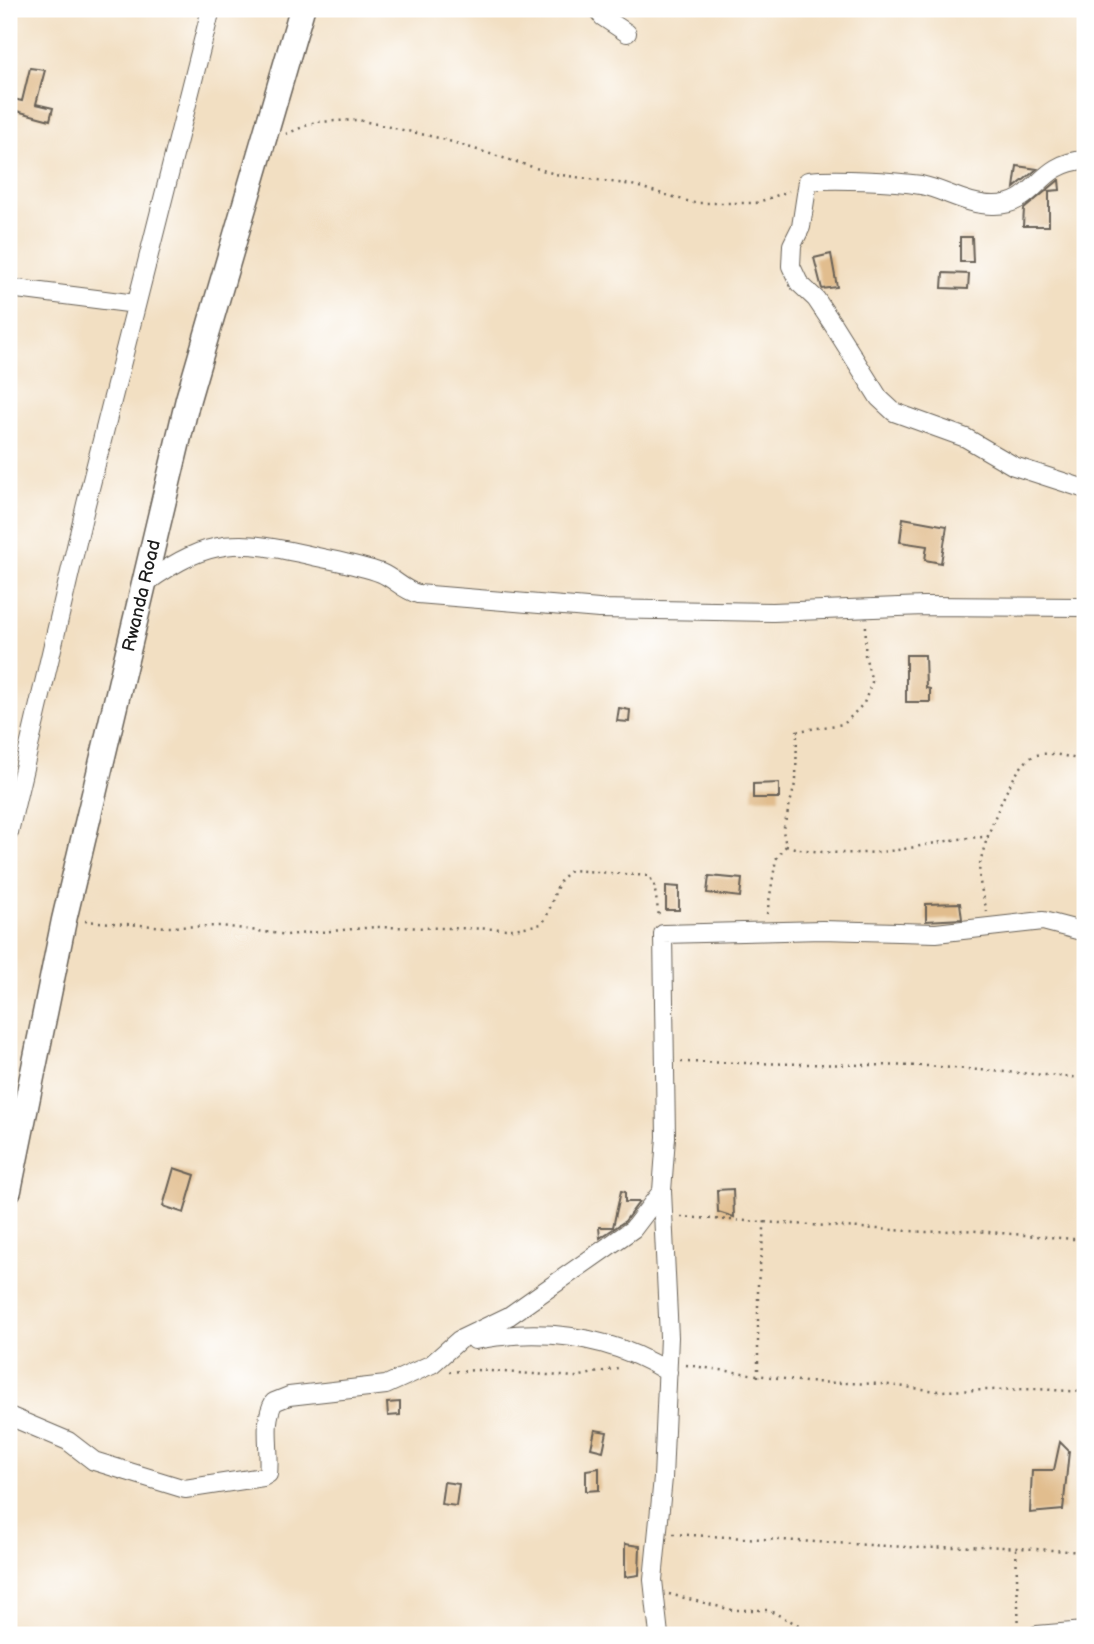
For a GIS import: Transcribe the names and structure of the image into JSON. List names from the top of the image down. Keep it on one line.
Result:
{"streets":{"highway":["Rwanda Road"]}}
